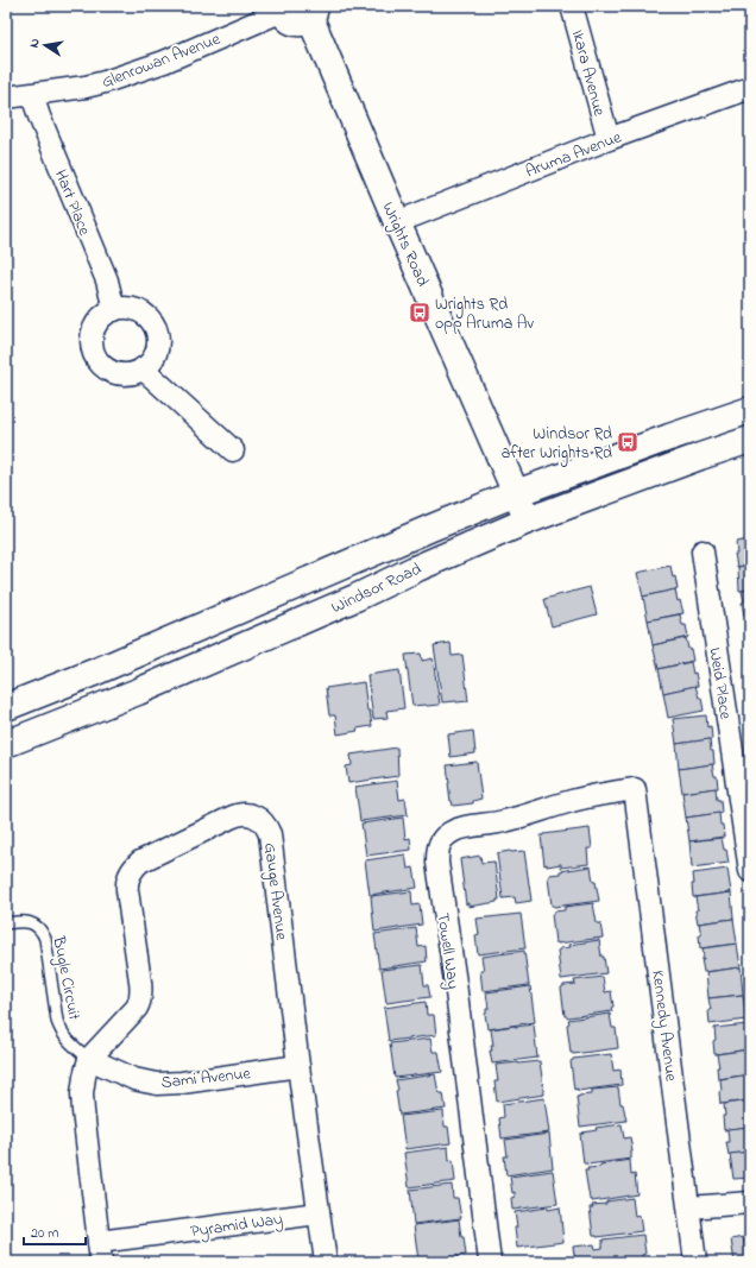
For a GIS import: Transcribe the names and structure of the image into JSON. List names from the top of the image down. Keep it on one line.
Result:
{"streets":{"main road":["Wrights Road","Windsor Road"],"street":["Glenrowan Avenue","Ikara Avenue","Aruma Avenue","Hart Place","Weid Place","Gauge Avenue","Towell Way","Kennedy Avenue","Sami Avenue","Pyramid Way"],"lane":["Bugle Circuit"]},"crossings":[["Glenrowan Avenue","Hart Place"],["Ikara Avenue","Aruma Avenue"],["Aruma Avenue","Wrights Road"],["Wrights Road","Windsor Road"],["Gauge Avenue","Bugle Circuit"],["Gauge Avenue","Sami Avenue"],["Gauge Avenue","Pyramid Way"],["Towell Way","Kennedy Avenue"],["Bugle Circuit","Sami Avenue"]],"places":{"bus stop":["Wrights Rd opp Aruma Av","Windsor Rd after Wrights Rd"]},"scale_bar":"20 m","north":"left"}
